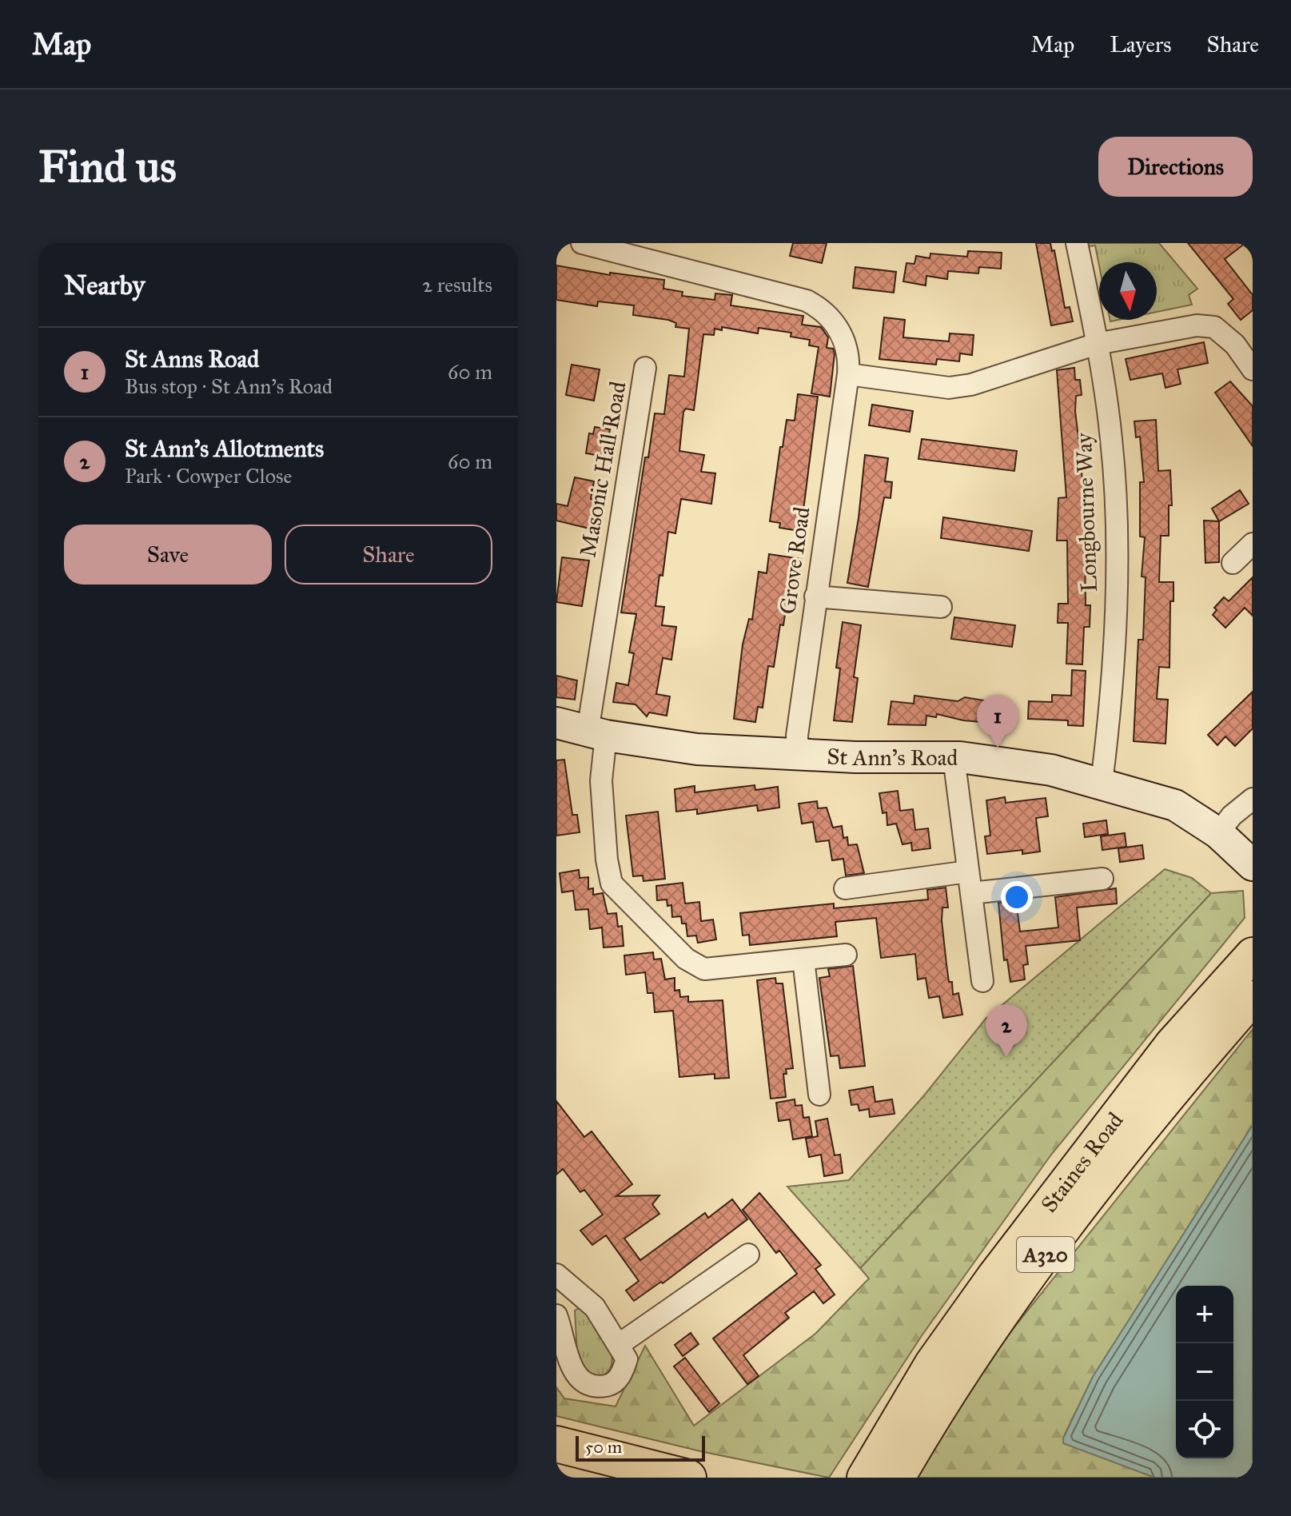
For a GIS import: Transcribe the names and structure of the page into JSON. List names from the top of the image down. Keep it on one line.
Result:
{"streets":{"main road":["St Ann's Road","Staines Road","A320"],"street":["Masonic Hall Road","Longbourne Way","Grove Road"]},"crossings":[["Masonic Hall Road","St Ann's Road"],["Longbourne Way","St Ann's Road"],["Grove Road","St Ann's Road"]],"scale_bar":"50 m","north":"bottom","page":{"header":"Map","nav":["Map","Layers","Share"],"buttons":["Directions",["Save","Share"]],"title":"Find us","heading":["Nearby","2 results"],"list":[{"mark":"1","name":"St Anns Road","note":"Bus stop · St Ann's Road","value":"60 m"},{"mark":"2","name":"St Ann's Allotments","note":"Park · Cowper Close","value":"60 m"}],"pins":["1","2"],"map_buttons":["+","−"],"scale":"50 m"}}
